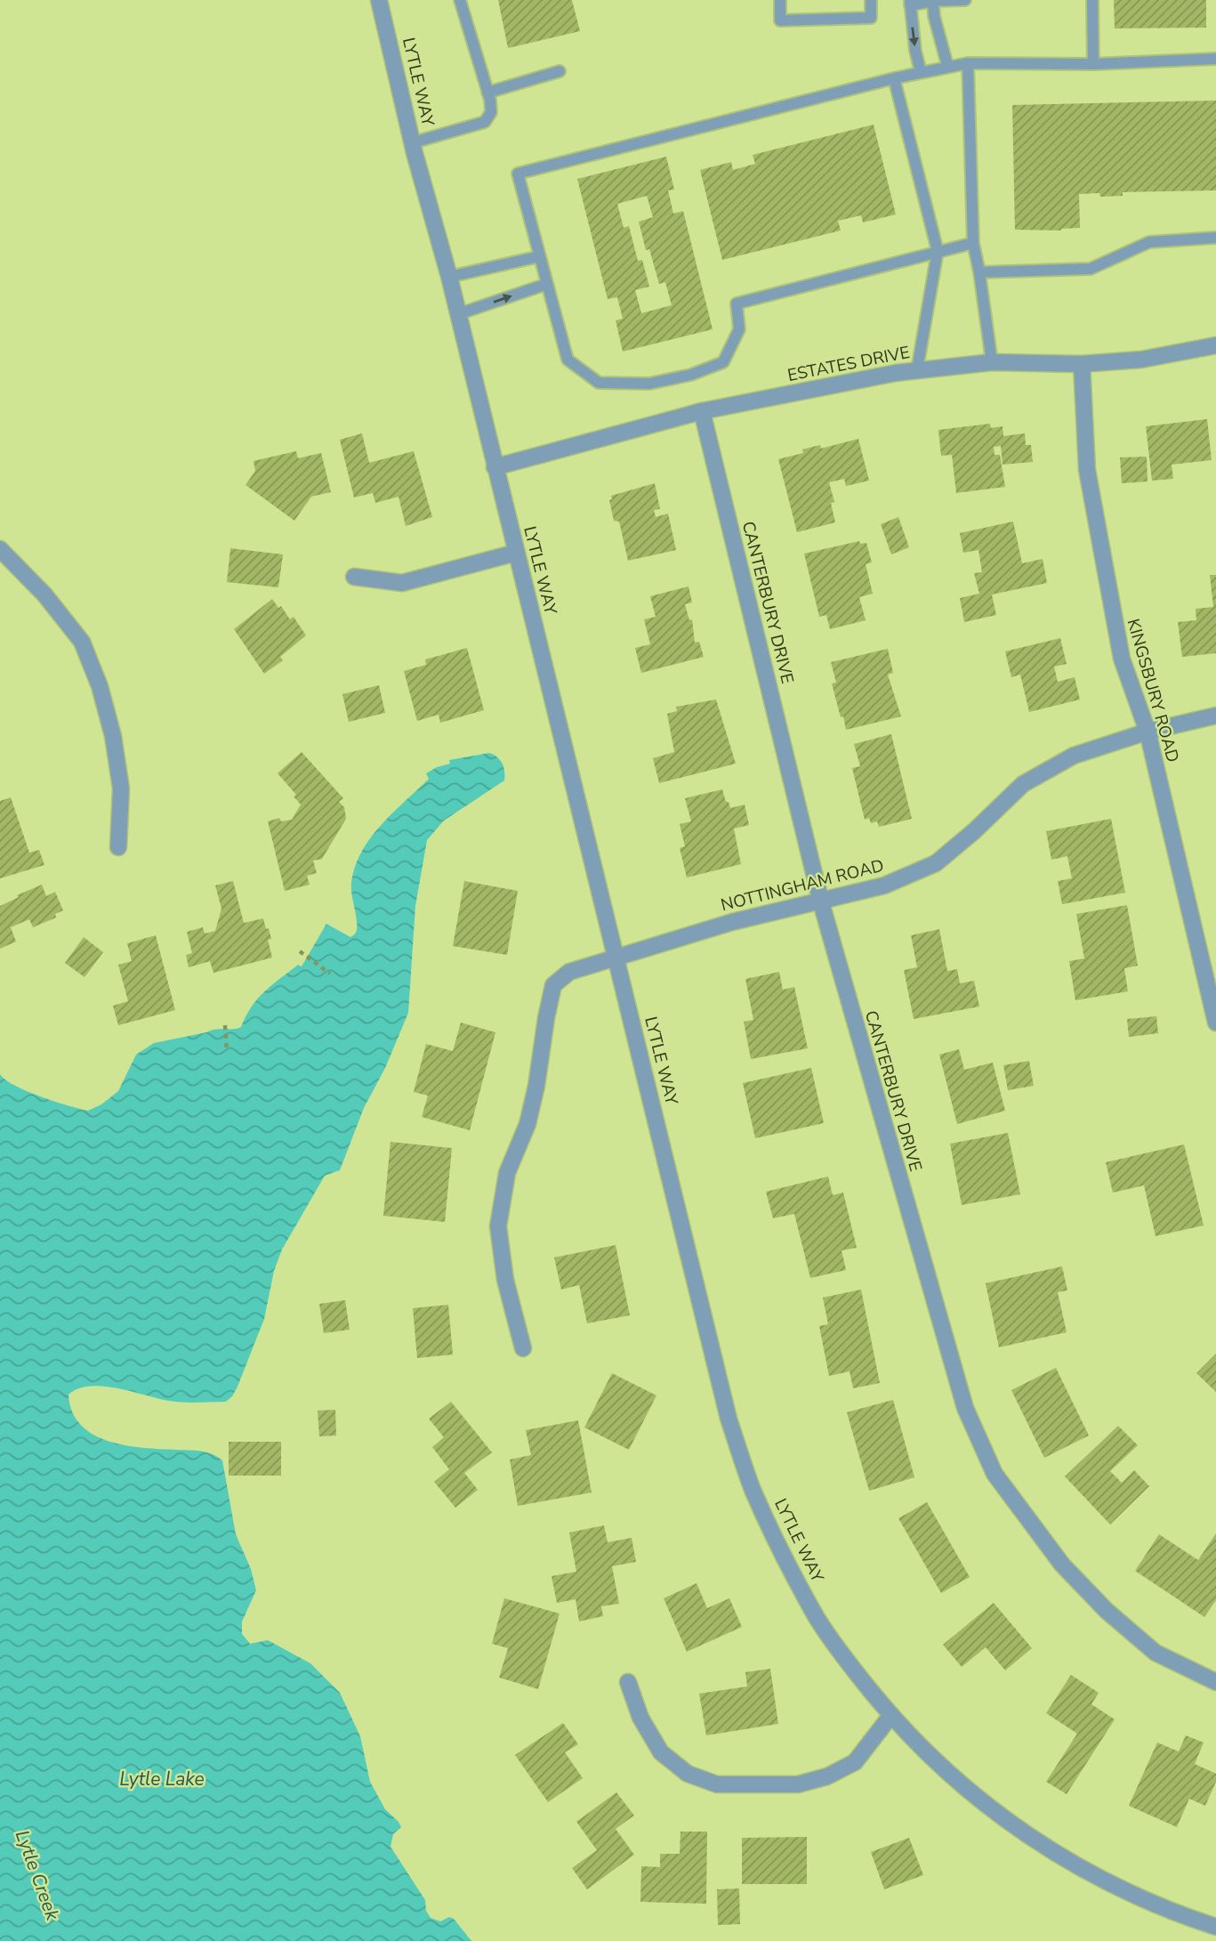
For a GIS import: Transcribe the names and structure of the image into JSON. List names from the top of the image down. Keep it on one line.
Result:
{"streets":{"street":["LYTLE WAY","ESTATES DRIVE","CANTERBURY DRIVE","KINGSBURY ROAD","NOTTINGHAM ROAD"]},"crossings":[["LYTLE WAY","ESTATES DRIVE"],["LYTLE WAY","NOTTINGHAM ROAD"],["ESTATES DRIVE","CANTERBURY DRIVE"],["ESTATES DRIVE","KINGSBURY ROAD"],["CANTERBURY DRIVE","NOTTINGHAM ROAD"],["KINGSBURY ROAD","NOTTINGHAM ROAD"]],"water":["Lytle Lake","Lytle Creek"]}
